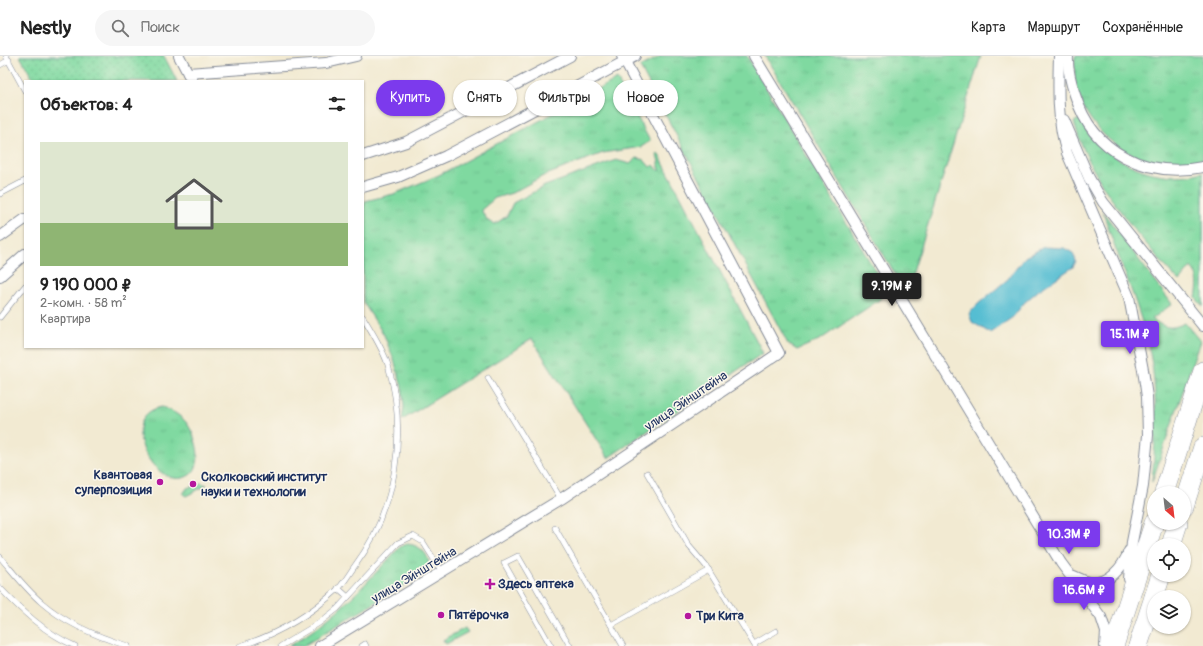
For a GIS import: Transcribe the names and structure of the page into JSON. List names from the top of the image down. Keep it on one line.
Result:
{"streets":{"street":["улица Эйнштейна"]},"places":{"other":["Квантовая суперпозиция","Сколковский институт науки и технологии","Пятёрочка","Три Кита"],"health":["Здесь аптека"]},"north":"bottom right","page":{"header":"Nestly","search":"Поиск","nav":["Карта","Маршрут","Сохранённые"],"chip":["Купить","Снять","Фильтры","Новое"],"heading":"Объектов: 4","list":[{"name":"9 190 000 ₽","note":"2-комн. · 58 m² · Квартира"}],"price":["9.19M ₽","15.1M ₽","10.3M ₽","16.6M ₽"]}}
